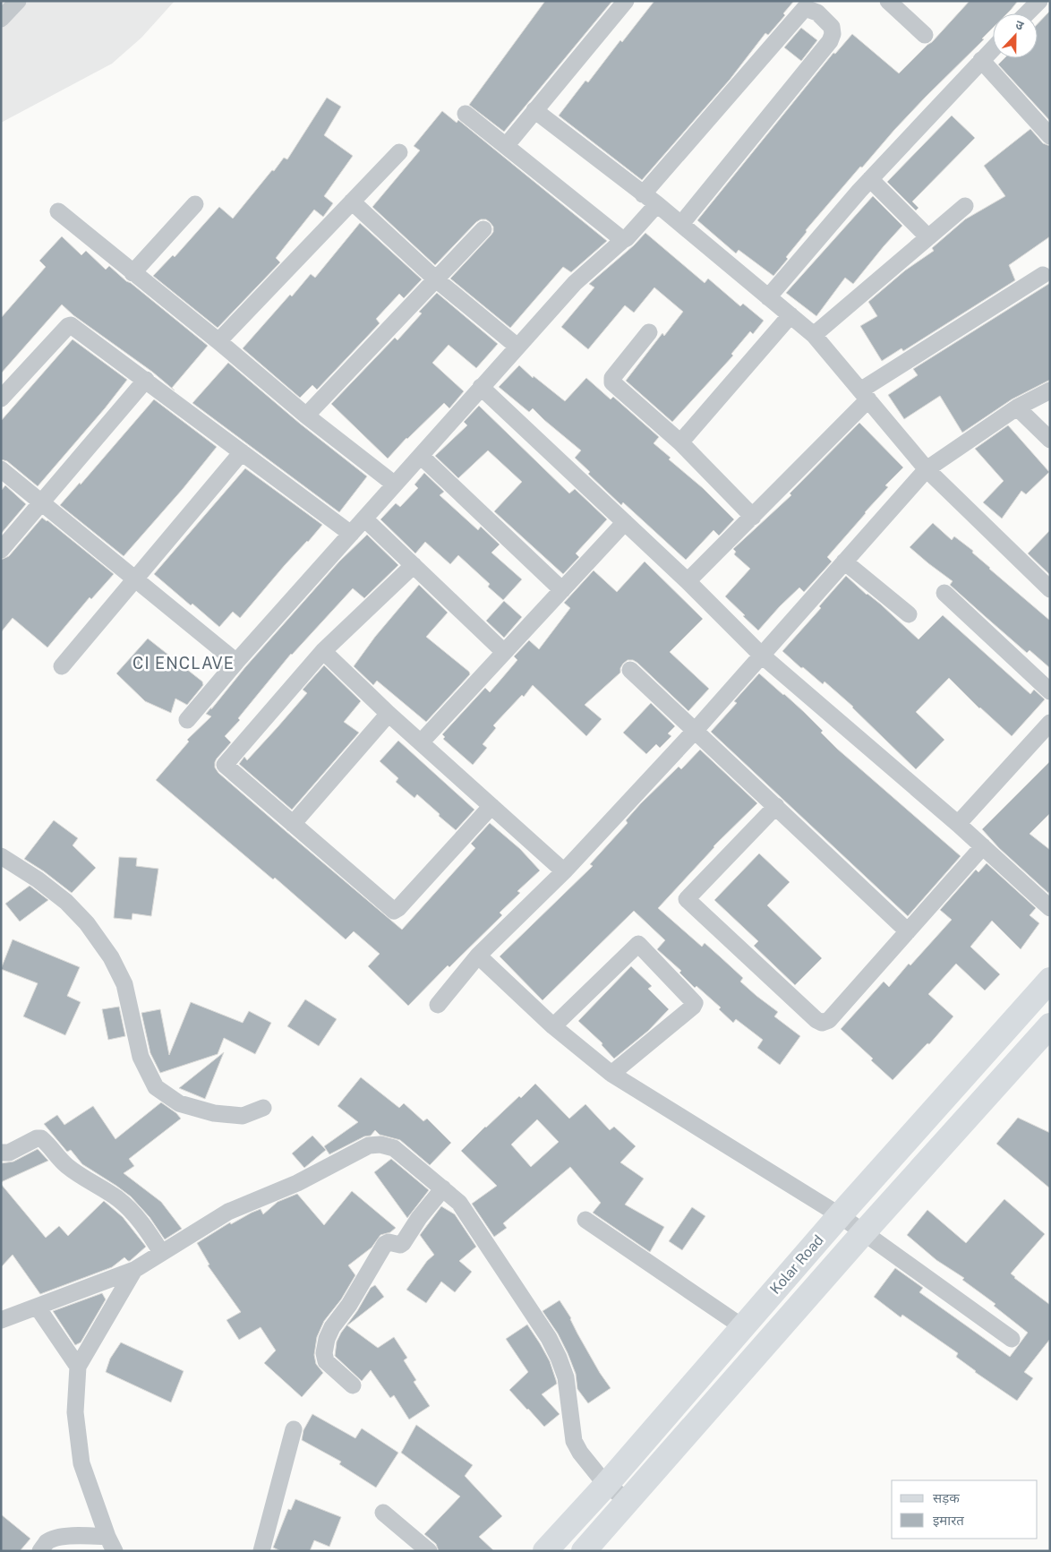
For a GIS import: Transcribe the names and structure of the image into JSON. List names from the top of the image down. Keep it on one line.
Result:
{"streets":{"main road":["Kolar Road"]},"districts":["CI ENCLAVE"],"legend":["सड़क","इमारत"],"north":"top"}
